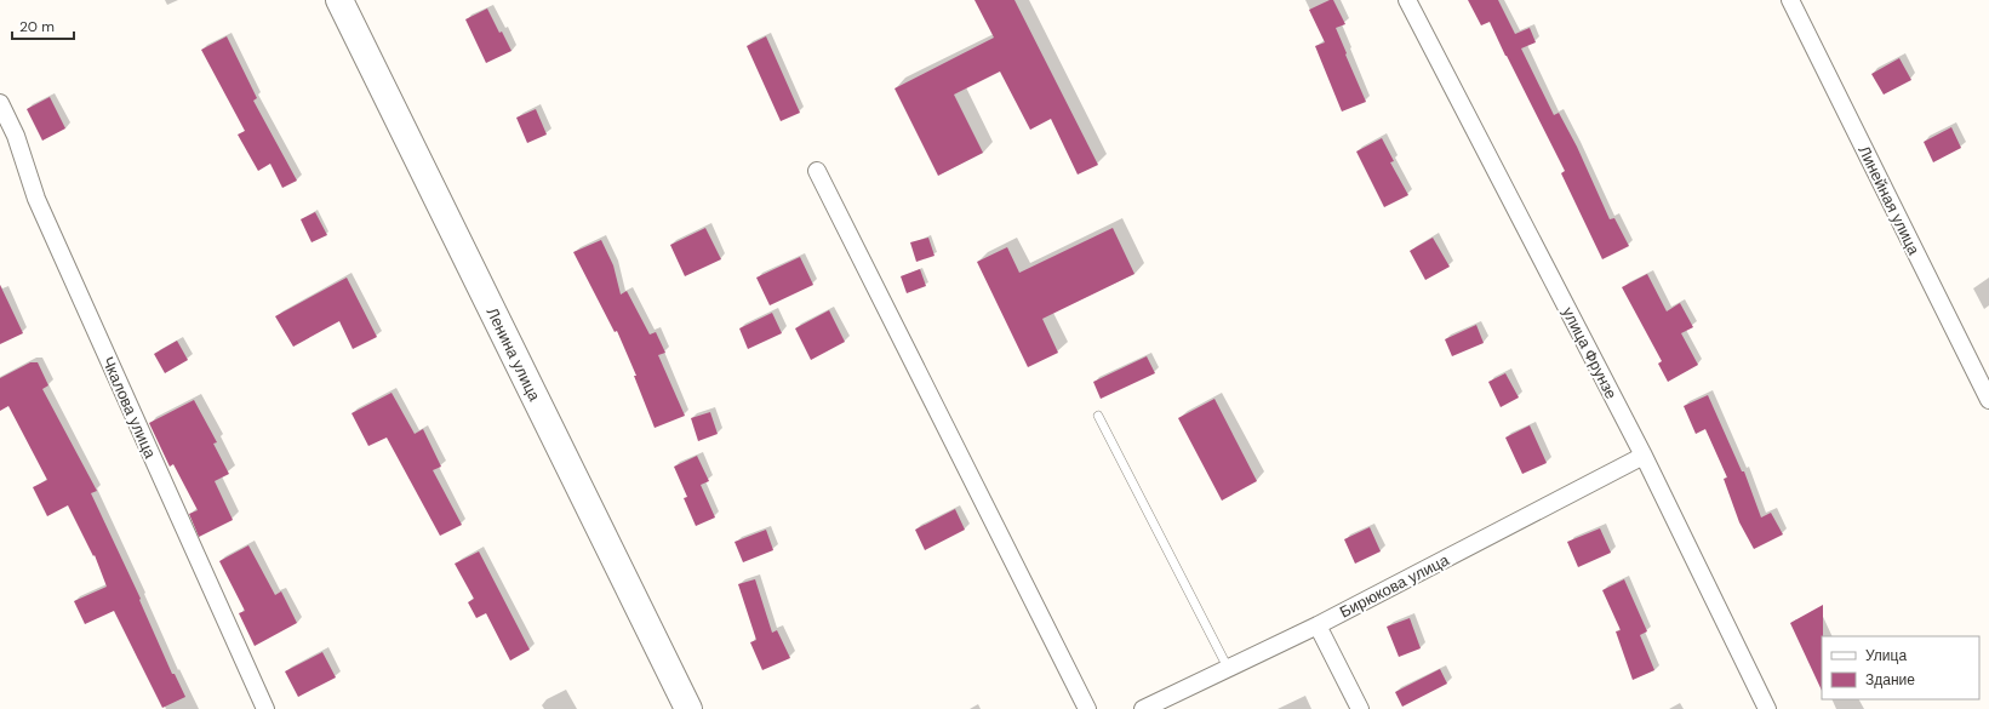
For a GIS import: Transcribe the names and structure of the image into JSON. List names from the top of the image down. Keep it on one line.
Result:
{"streets":{"main road":["Ленина улица"],"street":["Линейная улица","улица Фрунзе","Чкалова улица","Бирюкова улица"]},"crossings":[["улица Фрунзе","Бирюкова улица"]],"legend":["Улица","Здание"],"scale_bar":"20 m"}
